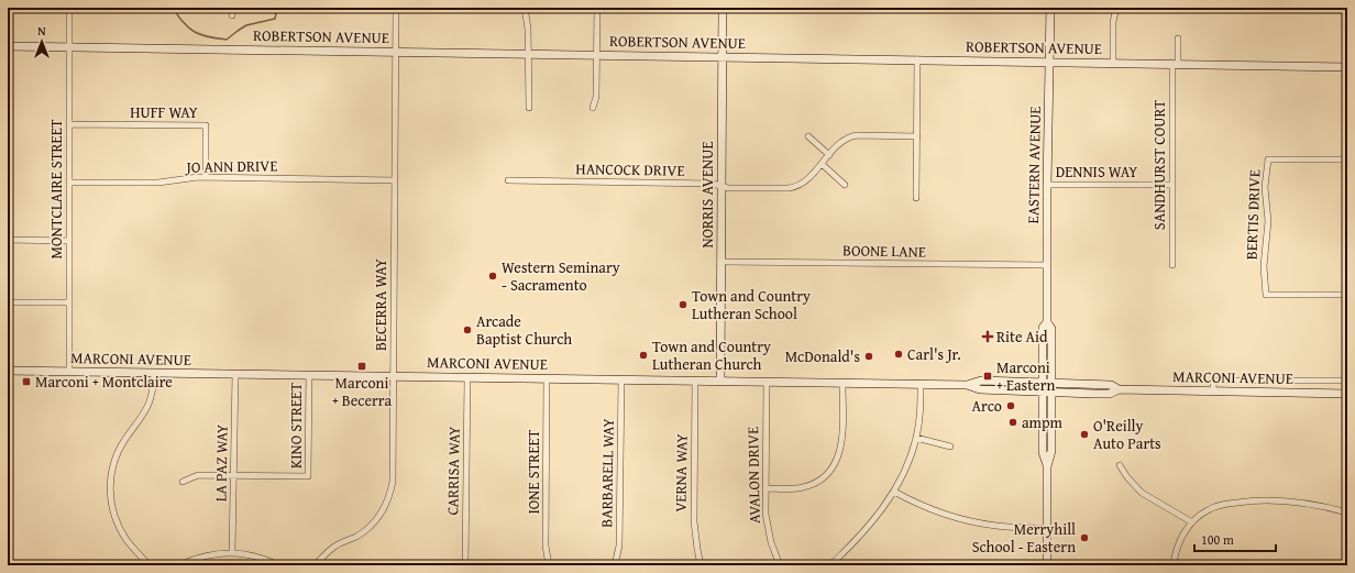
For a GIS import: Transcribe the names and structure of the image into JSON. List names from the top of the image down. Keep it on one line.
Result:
{"streets":{"main road":["ROBERTSON AVENUE","EASTERN AVENUE","NORRIS AVENUE","MARCONI AVENUE"],"street":["HUFF WAY","SANDHURST COURT","JO ANN DRIVE","HANCOCK DRIVE","DENNIS WAY","MONTCLAIRE STREET","BERTIS DRIVE","BOONE LANE","BECERRA WAY","KINO STREET","LA PAZ WAY","CARRISA WAY","IONE STREET","BARBARELL WAY","VERNA WAY","AVALON DRIVE"]},"crossings":[["ROBERTSON AVENUE","EASTERN AVENUE"],["ROBERTSON AVENUE","SANDHURST COURT"],["ROBERTSON AVENUE","MONTCLAIRE STREET"],["ROBERTSON AVENUE","NORRIS AVENUE"],["ROBERTSON AVENUE","BECERRA WAY"],["HUFF WAY","JO ANN DRIVE"],["HUFF WAY","MONTCLAIRE STREET"],["EASTERN AVENUE","DENNIS WAY"],["EASTERN AVENUE","BOONE LANE"],["EASTERN AVENUE","MARCONI AVENUE"],["SANDHURST COURT","DENNIS WAY"],["JO ANN DRIVE","MONTCLAIRE STREET"],["JO ANN DRIVE","BECERRA WAY"],["HANCOCK DRIVE","NORRIS AVENUE"],["MONTCLAIRE STREET","MARCONI AVENUE"],["NORRIS AVENUE","BOONE LANE"],["NORRIS AVENUE","MARCONI AVENUE"],["BECERRA WAY","MARCONI AVENUE"],["MARCONI AVENUE","KINO STREET"],["MARCONI AVENUE","LA PAZ WAY"],["MARCONI AVENUE","CARRISA WAY"],["MARCONI AVENUE","IONE STREET"],["MARCONI AVENUE","BARBARELL WAY"],["MARCONI AVENUE","VERNA WAY"],["MARCONI AVENUE","AVALON DRIVE"],["KINO STREET","LA PAZ WAY"]],"places":{"other":["Western Seminary - Sacramento","Town and Country Lutheran School","Arcade Baptist Church","Carl's Jr.","Town and Country Lutheran Church","McDonald's","Arco","ampm","O'Reilly Auto Parts","Merryhill School - Eastern"],"health":["Rite Aid"],"transit":["Marconi + Becerra","Marconi + Eastern","Marconi + Montclaire"]},"scale_bar":"100 m","north":"top"}
